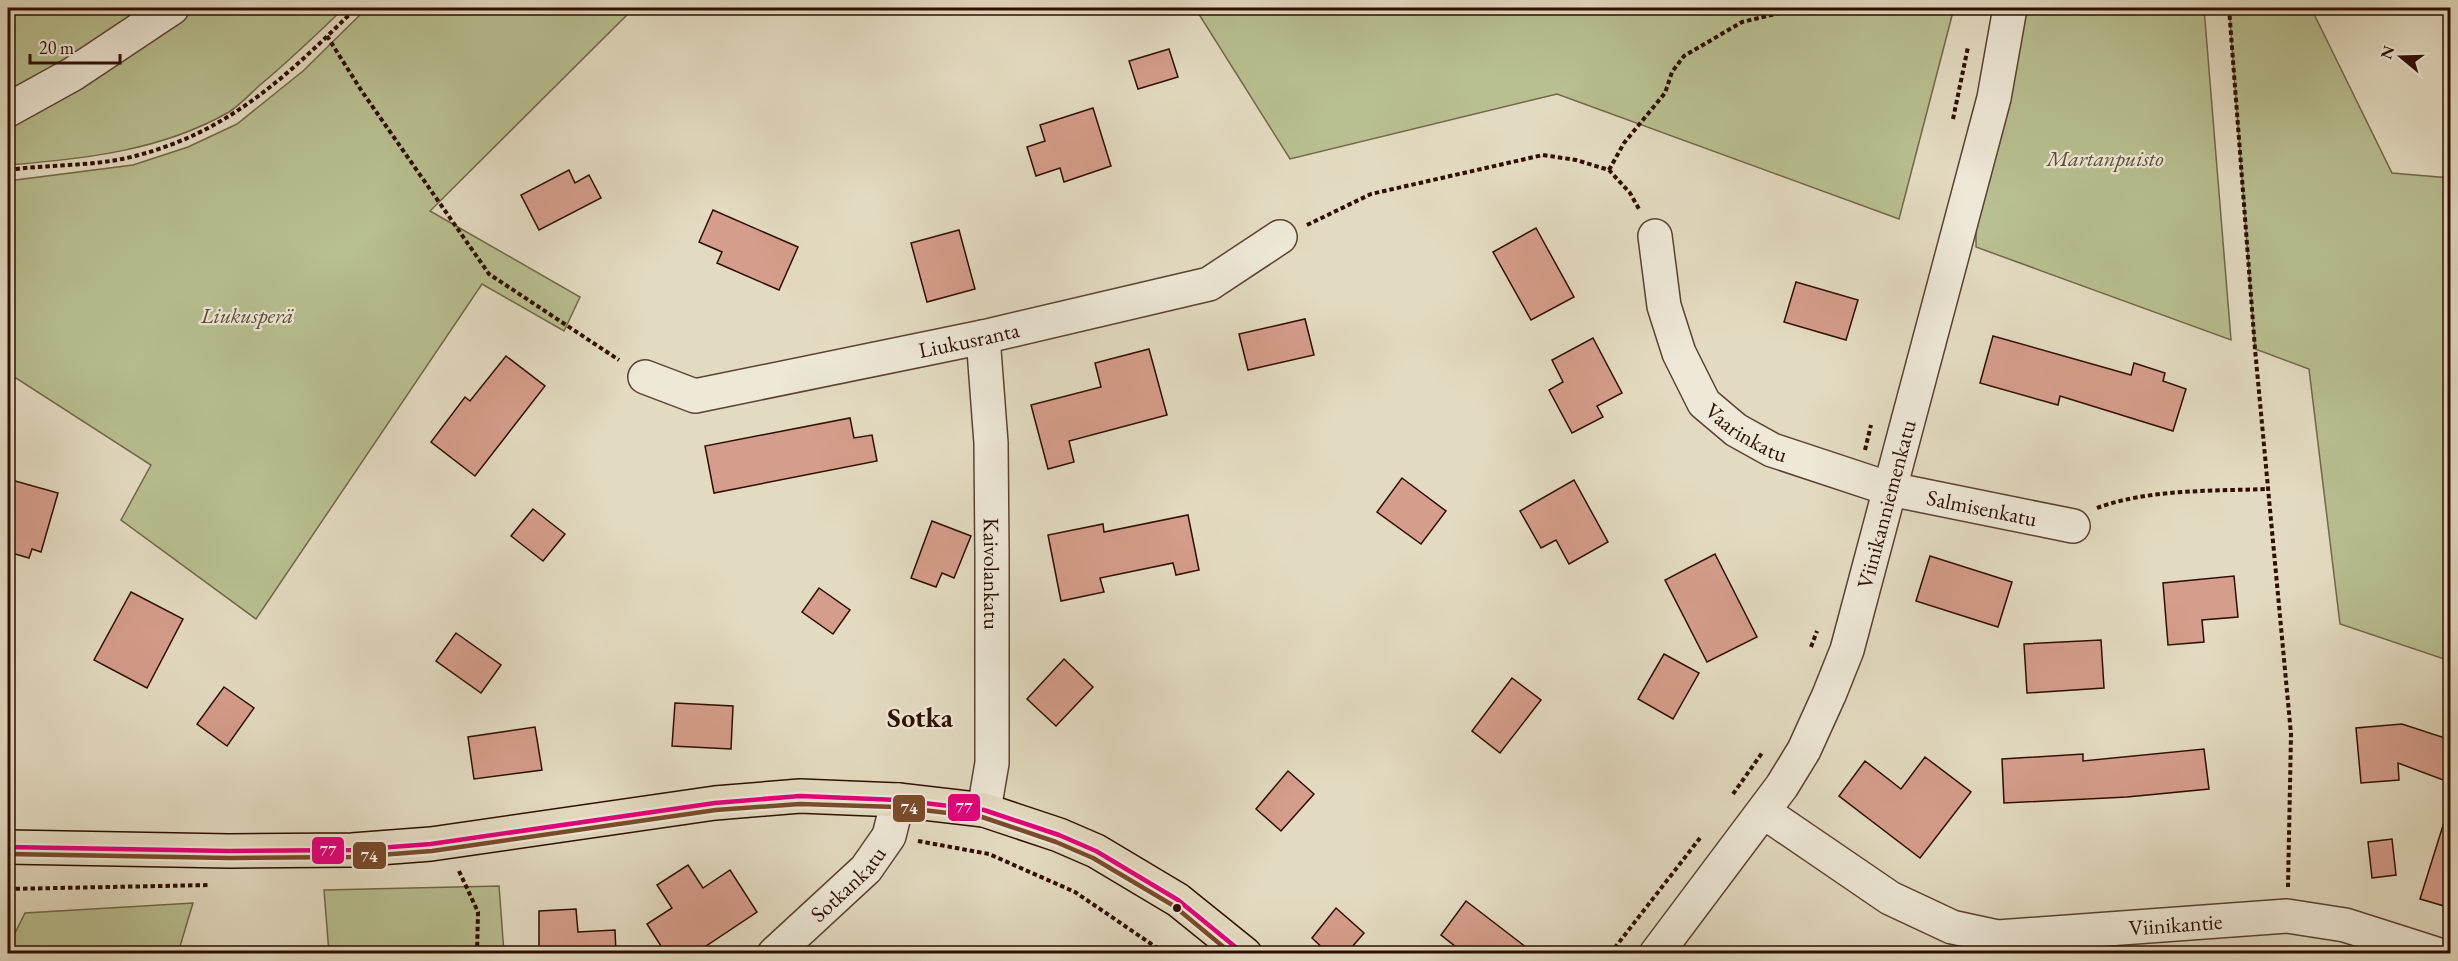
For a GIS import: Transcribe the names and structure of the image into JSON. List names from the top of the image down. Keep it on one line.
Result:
{"streets":{"street":["Liukusranta","Vaarinkatu","Viinikanniemenkatu","Salmisenkatu","Kaivolankatu","Sotkankatu","Viinikantie"]},"crossings":[["Liukusranta","Kaivolankatu"],["Vaarinkatu","Viinikanniemenkatu"],["Vaarinkatu","Salmisenkatu"],["Viinikanniemenkatu","Salmisenkatu"],["Viinikanniemenkatu","Viinikantie"]],"districts":["Sotka"],"parks":["Martanpuisto","Liukusperä"],"lines":["transit line 77","transit line 74"],"scale_bar":"20 m","north":"left"}
